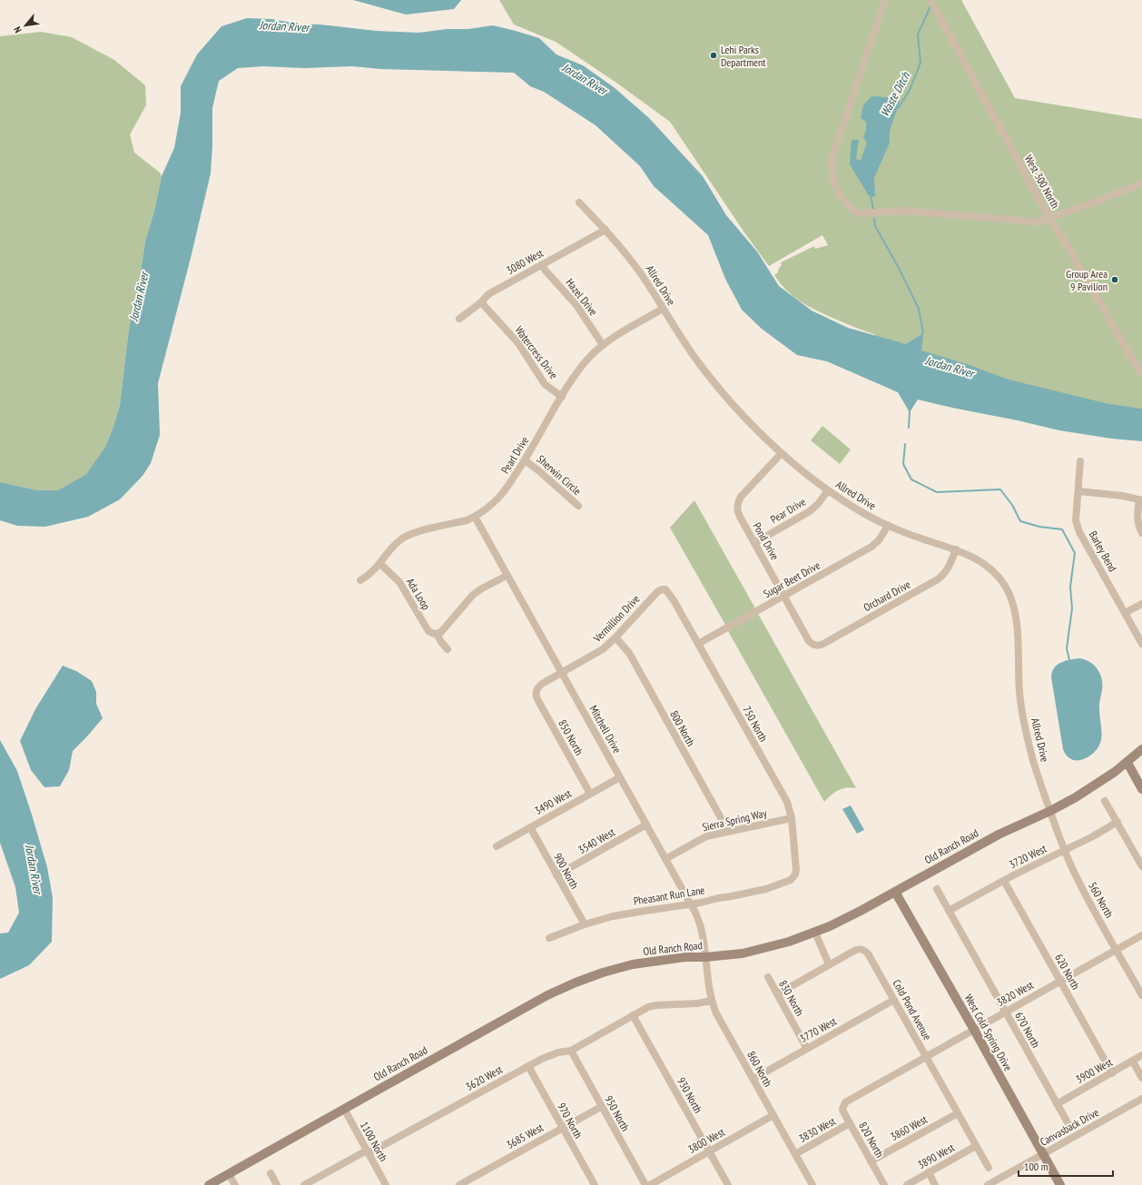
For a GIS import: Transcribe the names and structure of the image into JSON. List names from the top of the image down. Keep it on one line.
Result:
{"streets":{"street":["West 300 North","3080 West","Allred Drive","Hazel Drive","Watercress Drive","Pearl Drive","Sherwin Circle","Pear Drive","Pond Drive","Barley Bend","Sugar Beet Drive","Ada Loop","Orchard Drive","Vermillion Drive","750 North","800 North","Mitchell Drive","850 North","3490 West","Sierra Spring Way","3540 West","Old Ranch Road","3720 West","900 North","Pheasant Run Lane","560 North","620 North","3820 West","830 North","Cold Pond Avenue","3770 West","670 North","West Cold Spring Drive","860 North","3900 West","3620 West","930 North","950 North","970 North","Canvasback Drive","3860 West","3830 West","3685 West","820 North","3800 West","1100 North","3890 West"]},"crossings":[["3080 West","Allred Drive"],["3080 West","Hazel Drive"],["3080 West","Watercress Drive"],["Allred Drive","Pearl Drive"],["Allred Drive","Pear Drive"],["Allred Drive","Pond Drive"],["Allred Drive","Sugar Beet Drive"],["Allred Drive","Orchard Drive"],["Allred Drive","Old Ranch Road"],["Allred Drive","560 North"],["Hazel Drive","Pearl Drive"],["Watercress Drive","Pearl Drive"],["Pearl Drive","Sherwin Circle"],["Pearl Drive","Ada Loop"],["Pearl Drive","Mitchell Drive"],["Pear Drive","Pond Drive"],["Pond Drive","Sugar Beet Drive"],["Pond Drive","Orchard Drive"],["Sugar Beet Drive","750 North"],["Vermillion Drive","750 North"],["Vermillion Drive","800 North"],["Vermillion Drive","Mitchell Drive"],["Vermillion Drive","850 North"],["750 North","Sierra Spring Way"],["750 North","Pheasant Run Lane"],["800 North","Sierra Spring Way"],["Mitchell Drive","3490 West"],["Mitchell Drive","Sierra Spring Way"],["Mitchell Drive","3540 West"],["Mitchell Drive","Old Ranch Road"],["Mitchell Drive","Pheasant Run Lane"],["Mitchell Drive","860 North"],["850 North","3490 West"],["3490 West","900 North"],["3540 West","900 North"],["Old Ranch Road","560 North"],["Old Ranch Road","West Cold Spring Drive"],["Old Ranch Road","860 North"],["Old Ranch Road","1100 North"],["3720 West","560 North"],["3720 West","620 North"],["3720 West","670 North"],["900 North","Pheasant Run Lane"],["560 North","3820 West"],["620 North","3820 West"],["620 North","3900 West"],["3820 West","Cold Pond Avenue"],["3820 West","670 North"],["3820 West","West Cold Spring Drive"],["3820 West","820 North"],["830 North","Cold Pond Avenue"],["830 North","3770 West"],["Cold Pond Avenue","3770 West"],["Cold Pond Avenue","3860 West"],["Cold Pond Avenue","3890 West"],["3770 West","860 North"],["670 North","3900 West"],["West Cold Spring Drive","Canvasback Drive"],["860 North","3620 West"],["860 North","3830 West"],["860 North","3800 West"],["3620 West","930 North"],["3620 West","950 North"],["3620 West","970 North"],["3620 West","1100 North"],["930 North","3800 West"],["950 North","3685 West"],["970 North","3685 West"],["3860 West","820 North"],["3830 West","820 North"]],"water":["Jordan River","Waste Ditch"],"places":["Lehi Parks Department","Group Area 9 Pavilion"],"scale_bar":"100 m","north":"bottom left"}
